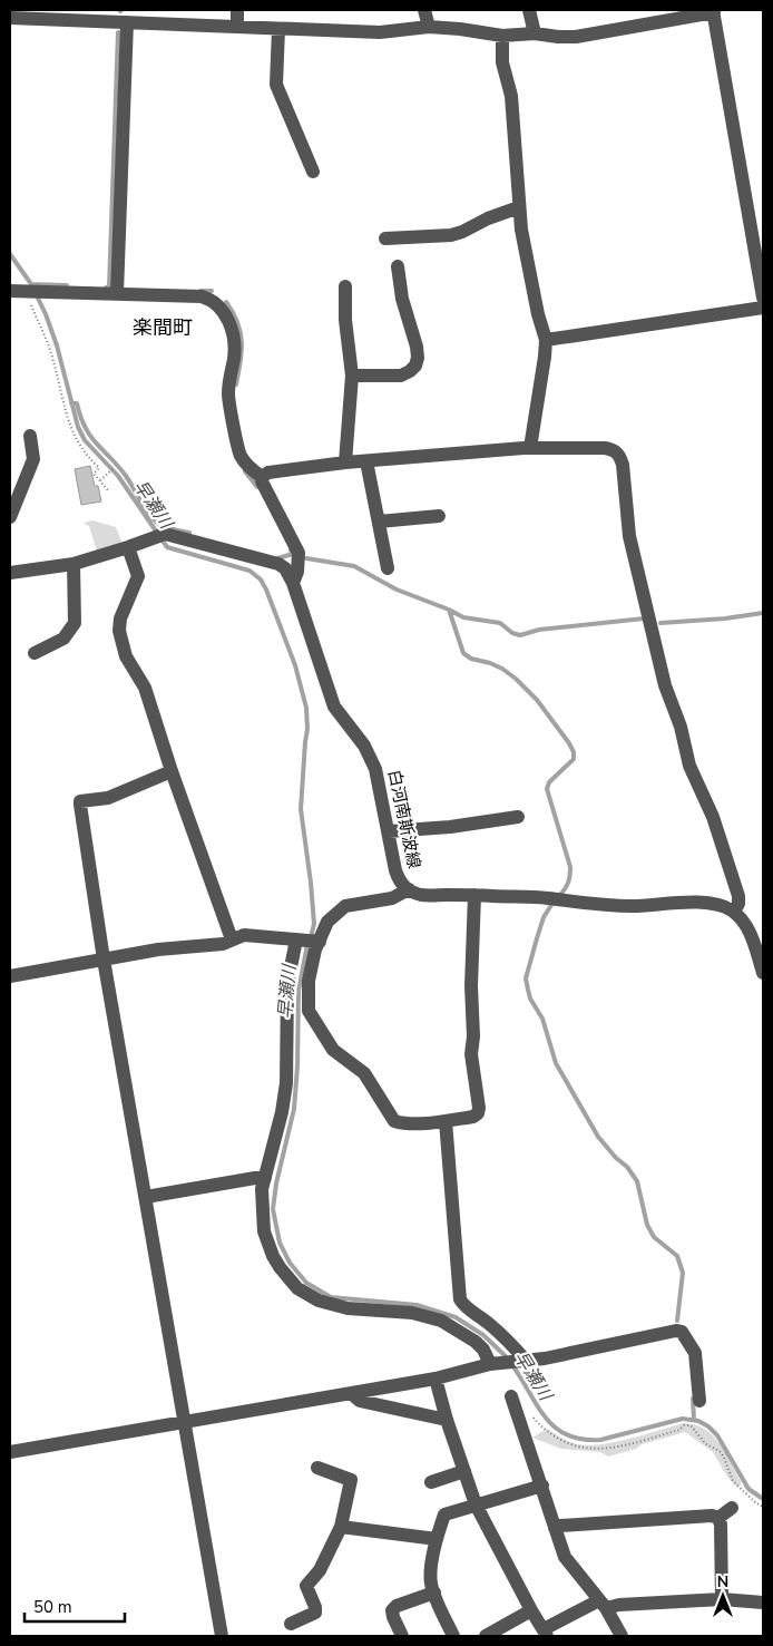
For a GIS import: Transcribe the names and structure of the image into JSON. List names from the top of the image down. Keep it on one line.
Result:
{"streets":{"street":["白河南斯波線"]},"districts":["楽間町"],"water":["早瀬川"],"scale_bar":"50 m","north":"top"}
